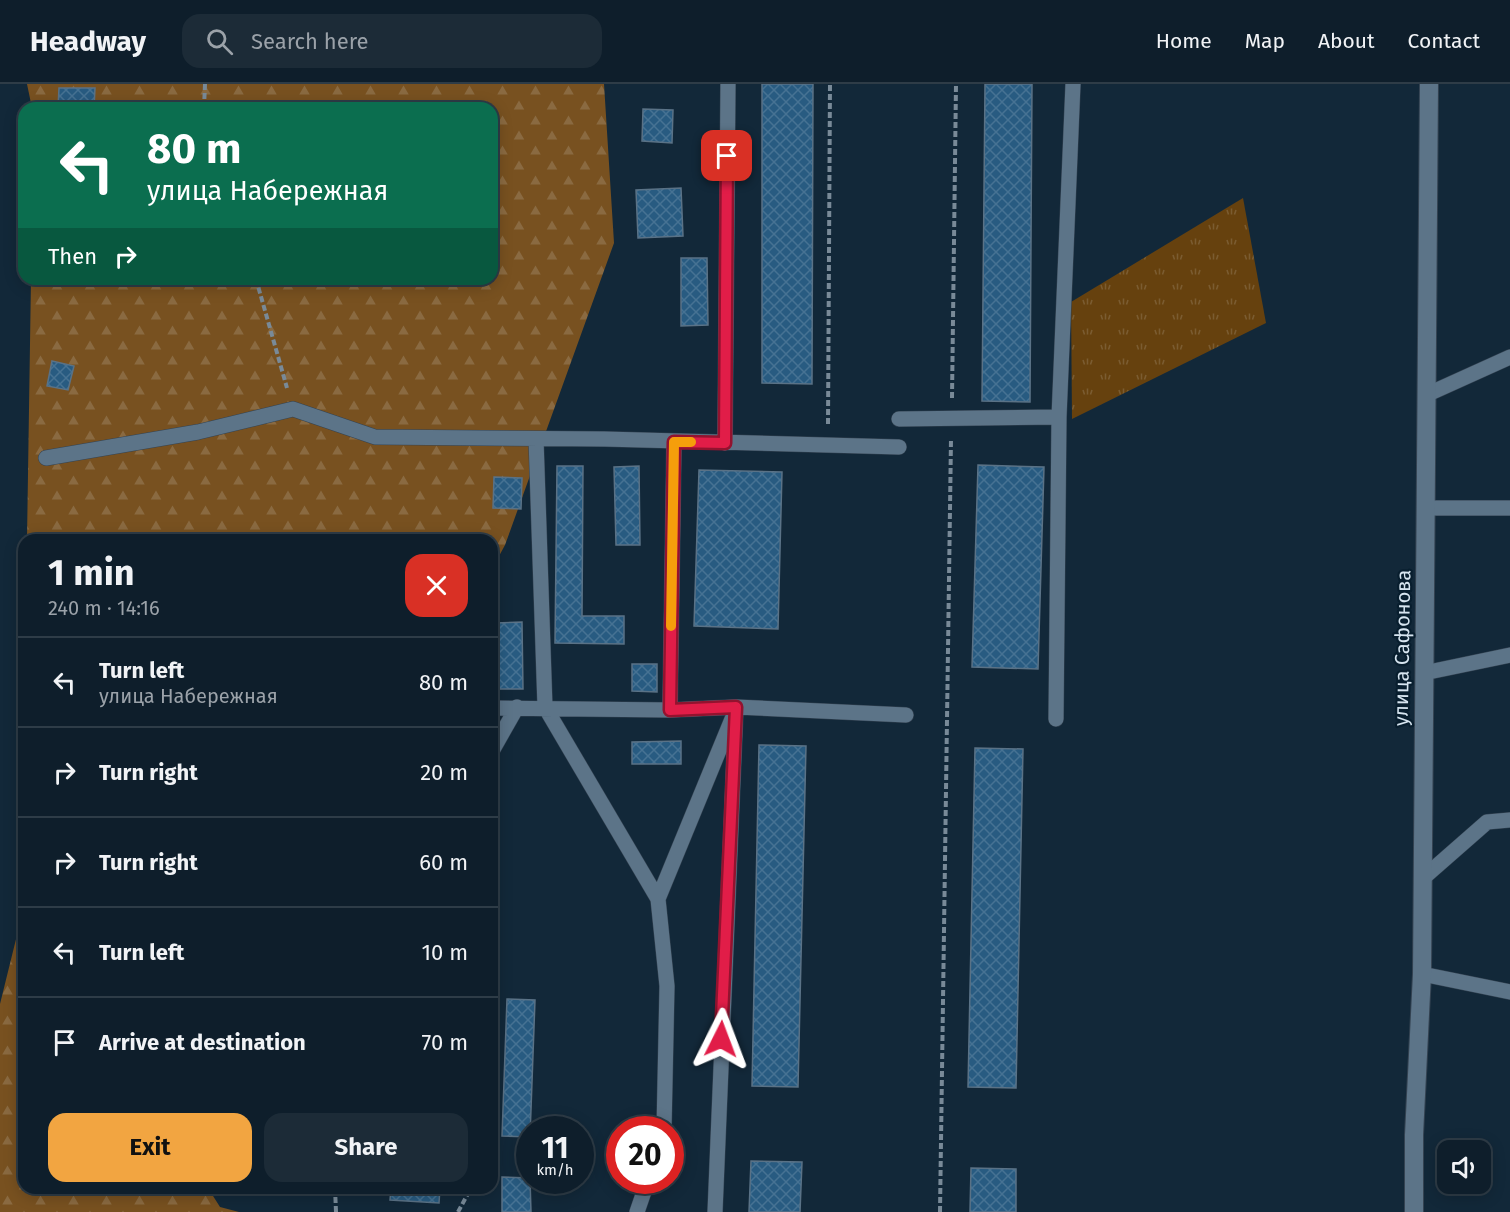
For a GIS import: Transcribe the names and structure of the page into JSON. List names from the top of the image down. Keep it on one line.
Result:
{"streets":{"street":["улица Сафонова"]},"page":{"header":"Headway","search":"Search here","nav":["Home","Map","About","Contact"],"turn":["80 m","улица Набережная"],"then":"Then","heading":["1 min","240 m · 14:16"],"list":[{"name":"Turn left","note":"улица Набережная","value":"80 m"},{"name":"Turn right","value":"20 m"},{"name":"Turn right","value":"60 m"},{"name":"Turn left","value":"10 m"},{"name":"Arrive at destination","value":"70 m"}],"buttons":["Exit","Share"],"speed":"11 km/h","limit":"20"}}
